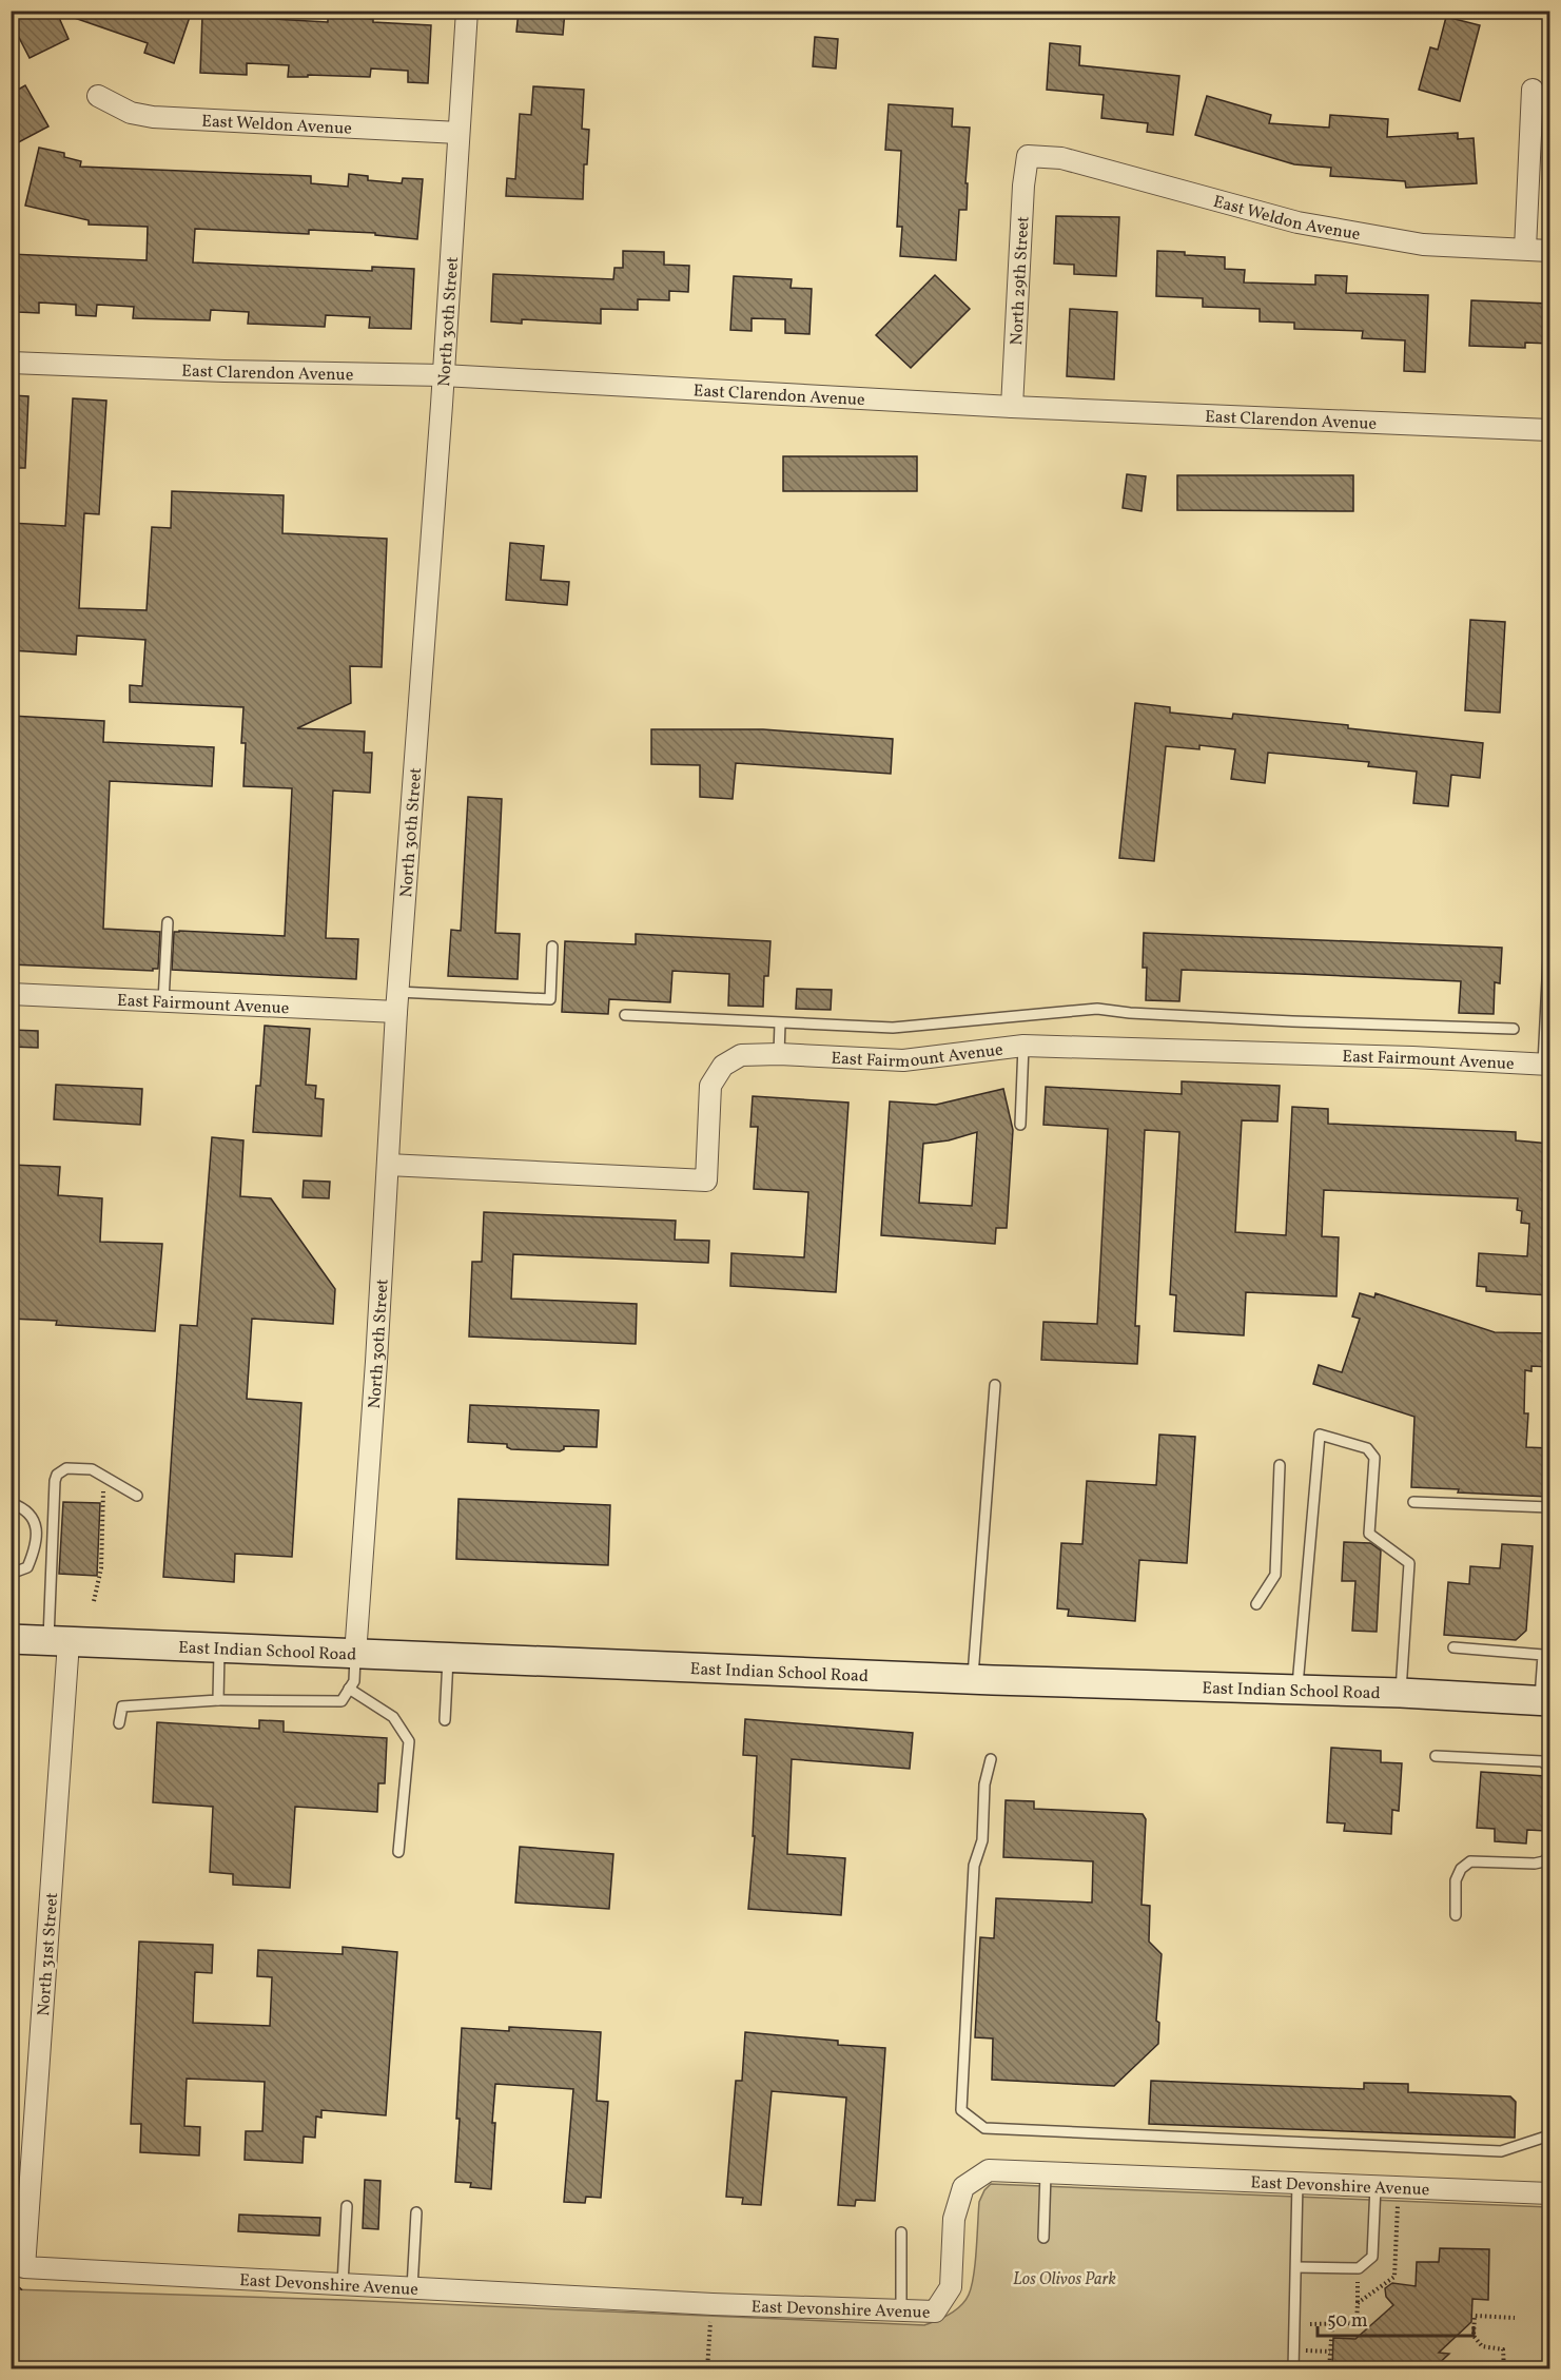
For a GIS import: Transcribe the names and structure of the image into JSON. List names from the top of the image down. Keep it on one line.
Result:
{"streets":{"main road":["East Indian School Road"],"street":["East Weldon Avenue","North 29th Street","North 30th Street","East Clarendon Avenue","East Fairmount Avenue","North 31st Street","East Devonshire Avenue"]},"crossings":[["East Weldon Avenue","North 29th Street"],["East Weldon Avenue","North 30th Street"],["North 29th Street","East Clarendon Avenue"],["North 30th Street","East Clarendon Avenue"],["North 30th Street","East Fairmount Avenue"],["North 30th Street","East Indian School Road"],["East Indian School Road","North 31st Street"],["North 31st Street","East Devonshire Avenue"]],"parks":["Los Olivos Park"],"scale_bar":"50 m"}
